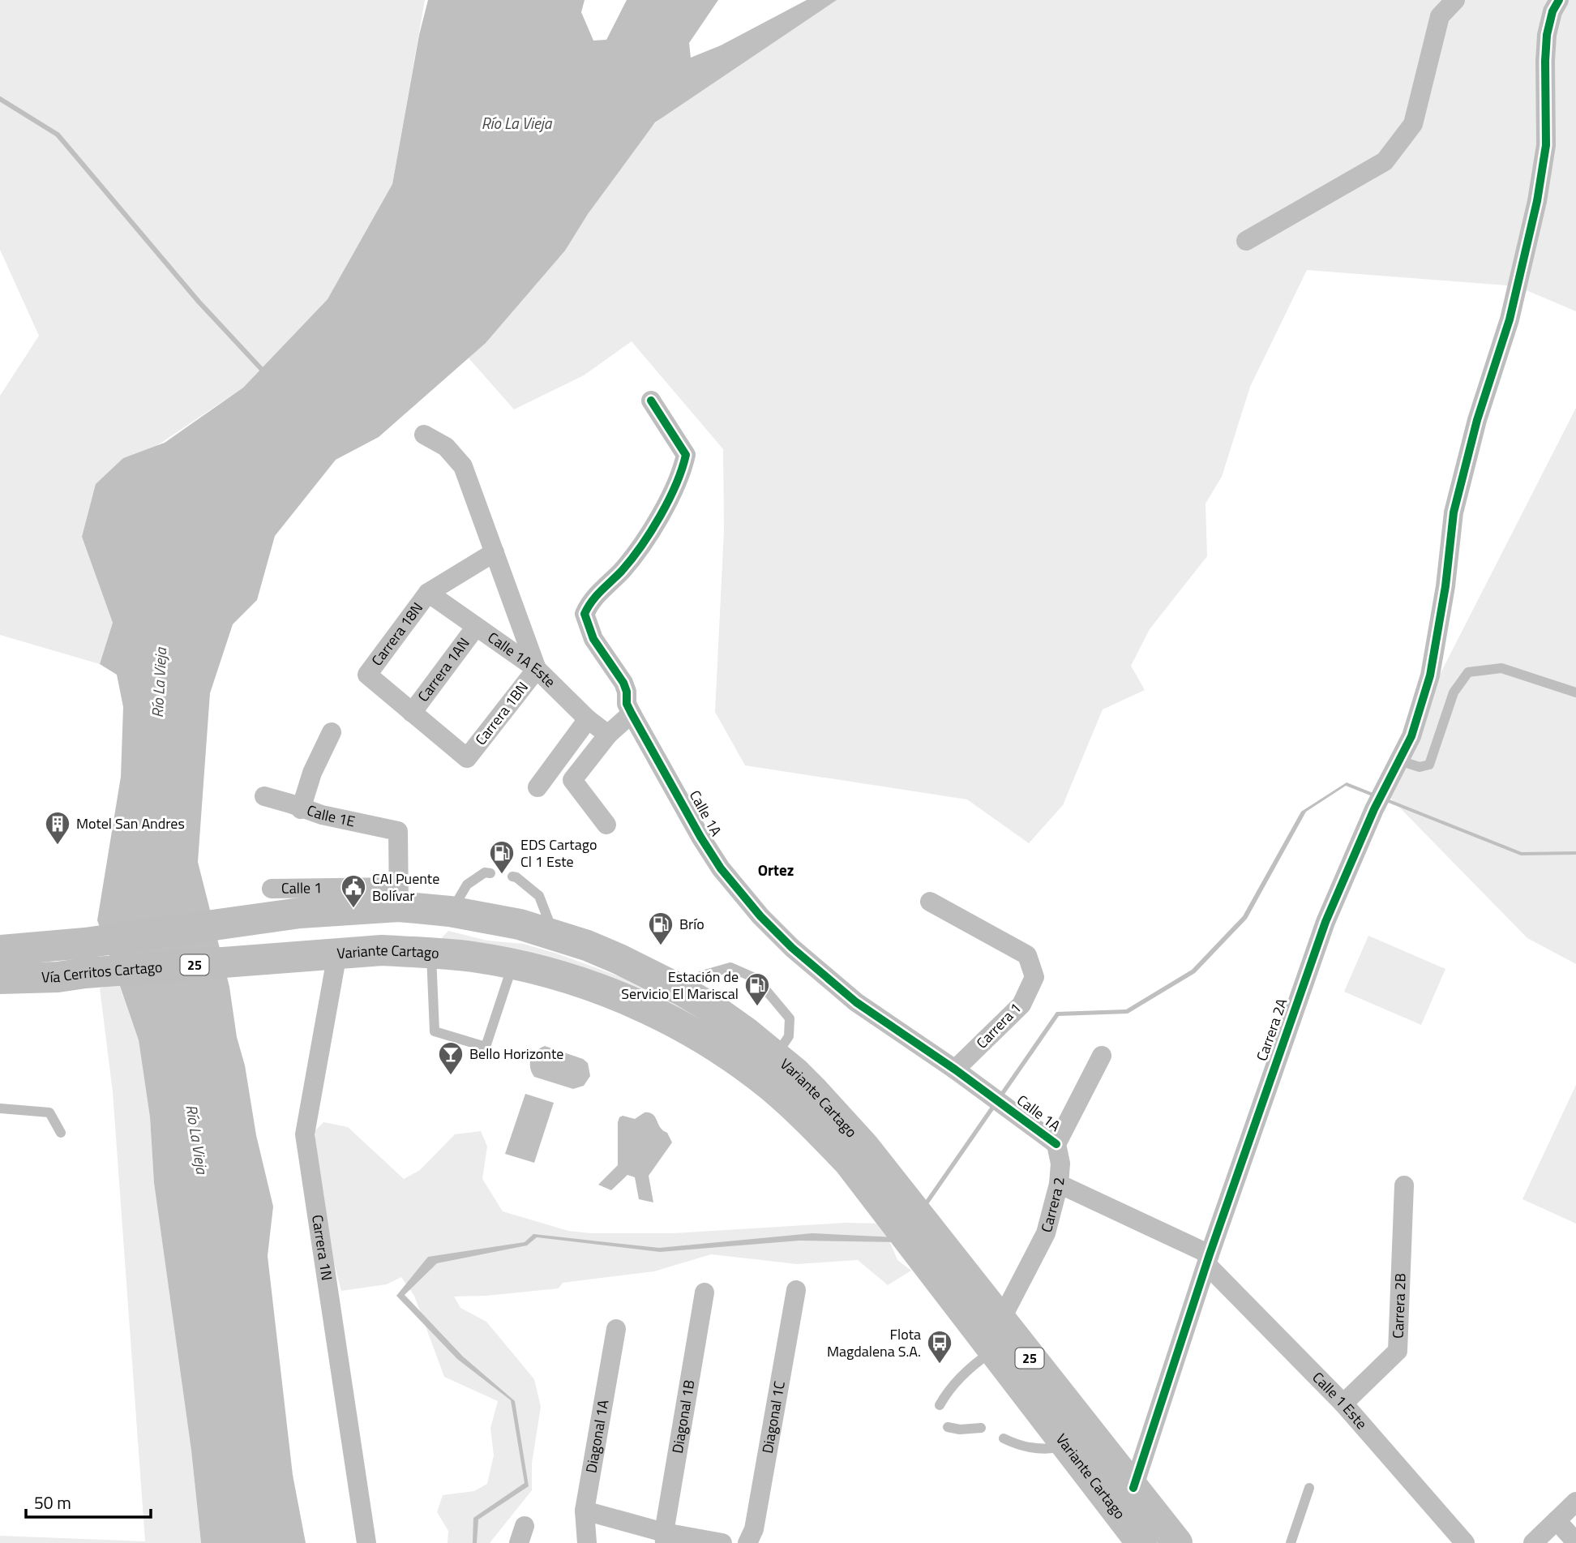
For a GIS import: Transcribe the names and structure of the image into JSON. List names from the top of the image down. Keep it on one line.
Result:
{"streets":{"highway":["Variante Cartago","25","Vía Cerritos Cartago"],"street":["Carrera 18N","Calle 1A Este","Carrera 1AN","Carrera 1BN","Calle 1A","Calle 1E","Calle 1","Carrera 1","Carrera 2A","Carrera 2","Carrera 1N","Carrera 2B","Calle 1 Este","Diagonal 1B","Diagonal 1C","Diagonal 1A"]},"crossings":[["Carrera 18N","Calle 1A Este"],["Carrera 18N","Carrera 1AN"],["Carrera 18N","Carrera 1BN"],["Calle 1A Este","Carrera 1AN"],["Calle 1A Este","Carrera 1BN"],["Carrera 1AN","Carrera 1BN"],["Calle 1A","Carrera 1"],["Calle 1A","Carrera 2"],["Calle 1E","Calle 1"],["Calle 1E","Variante Cartago"],["Calle 1","Variante Cartago"],["Variante Cartago","Vía Cerritos Cartago"],["Variante Cartago","Carrera 2A"],["Variante Cartago","Carrera 2"],["Variante Cartago","Carrera 1N"],["Vía Cerritos Cartago","Carrera 1N"],["Carrera 2A","Calle 1 Este"],["Carrera 2B","Calle 1 Este"]],"districts":["Ortez"],"water":["Río La Vieja"],"places":{"building":["Motel San Andres"],"fuel station":["EDS Cartago Cl 1 Este","Brío","Estación de Servicio El Mariscal"],"public building":["CAI Puente Bolívar"],"bar":["Bello Horizonte"],"bus stop":["Flota Magdalena S.A."]},"scale_bar":"50 m"}
